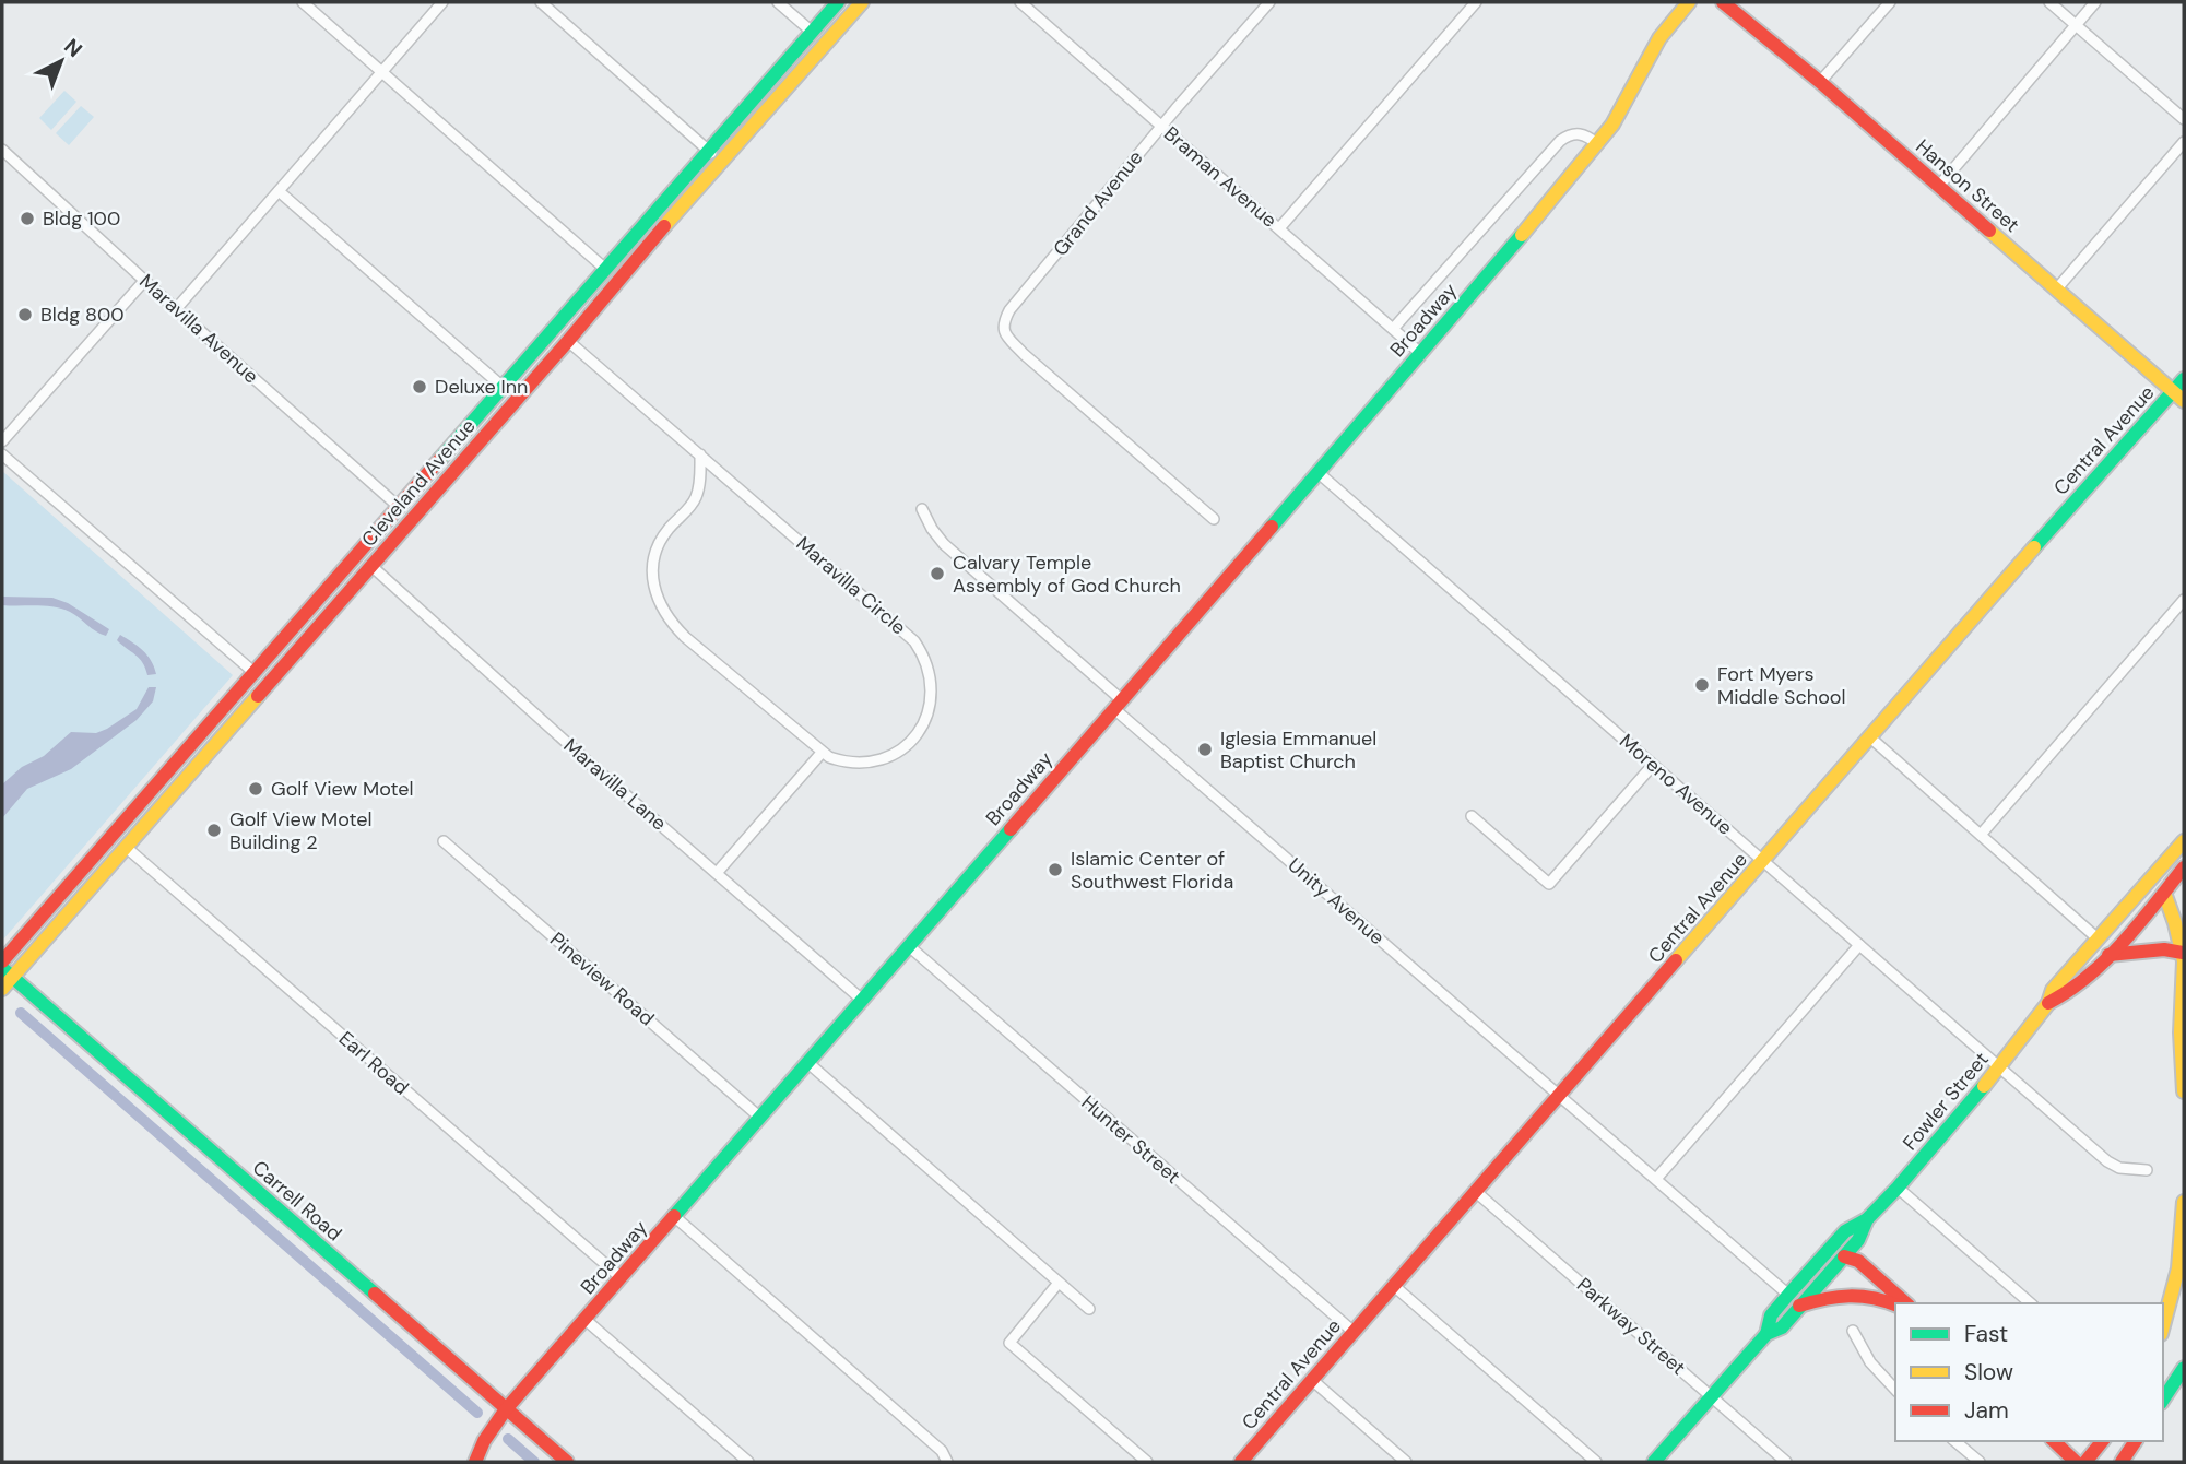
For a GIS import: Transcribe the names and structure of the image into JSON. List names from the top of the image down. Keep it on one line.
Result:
{"streets":{"street":["Braman Avenue","Hanson Street","Grand Avenue","Broadway","Maravilla Avenue","Central Avenue","Cleveland Avenue","Maravilla Circle","Maravilla Lane","Moreno Avenue","Unity Avenue","Pineview Road","Earl Road","Fowler Street","Hunter Street","Carrell Road","Parkway Street"]},"crossings":[["Braman Avenue","Grand Avenue"],["Braman Avenue","Broadway"],["Hanson Street","Central Avenue"],["Broadway","Maravilla Lane"],["Broadway","Moreno Avenue"],["Broadway","Unity Avenue"],["Broadway","Pineview Road"],["Broadway","Earl Road"],["Broadway","Hunter Street"],["Broadway","Carrell Road"],["Maravilla Avenue","Cleveland Avenue"],["Central Avenue","Moreno Avenue"],["Central Avenue","Unity Avenue"],["Central Avenue","Hunter Street"],["Central Avenue","Parkway Street"],["Cleveland Avenue","Maravilla Circle"],["Cleveland Avenue","Maravilla Lane"],["Cleveland Avenue","Earl Road"],["Cleveland Avenue","Carrell Road"],["Moreno Avenue","Fowler Street"],["Unity Avenue","Fowler Street"],["Fowler Street","Parkway Street"]],"places":["Bldg 100","Bldg 800","Deluxe Inn","Calvary Temple Assembly of God Church","Fort Myers Middle School","Iglesia Emmanuel Baptist Church","Golf View Motel","Golf View Motel Building 2","Islamic Center of Southwest Florida"],"legend":["Fast","Slow","Jam"],"north":"top right"}
